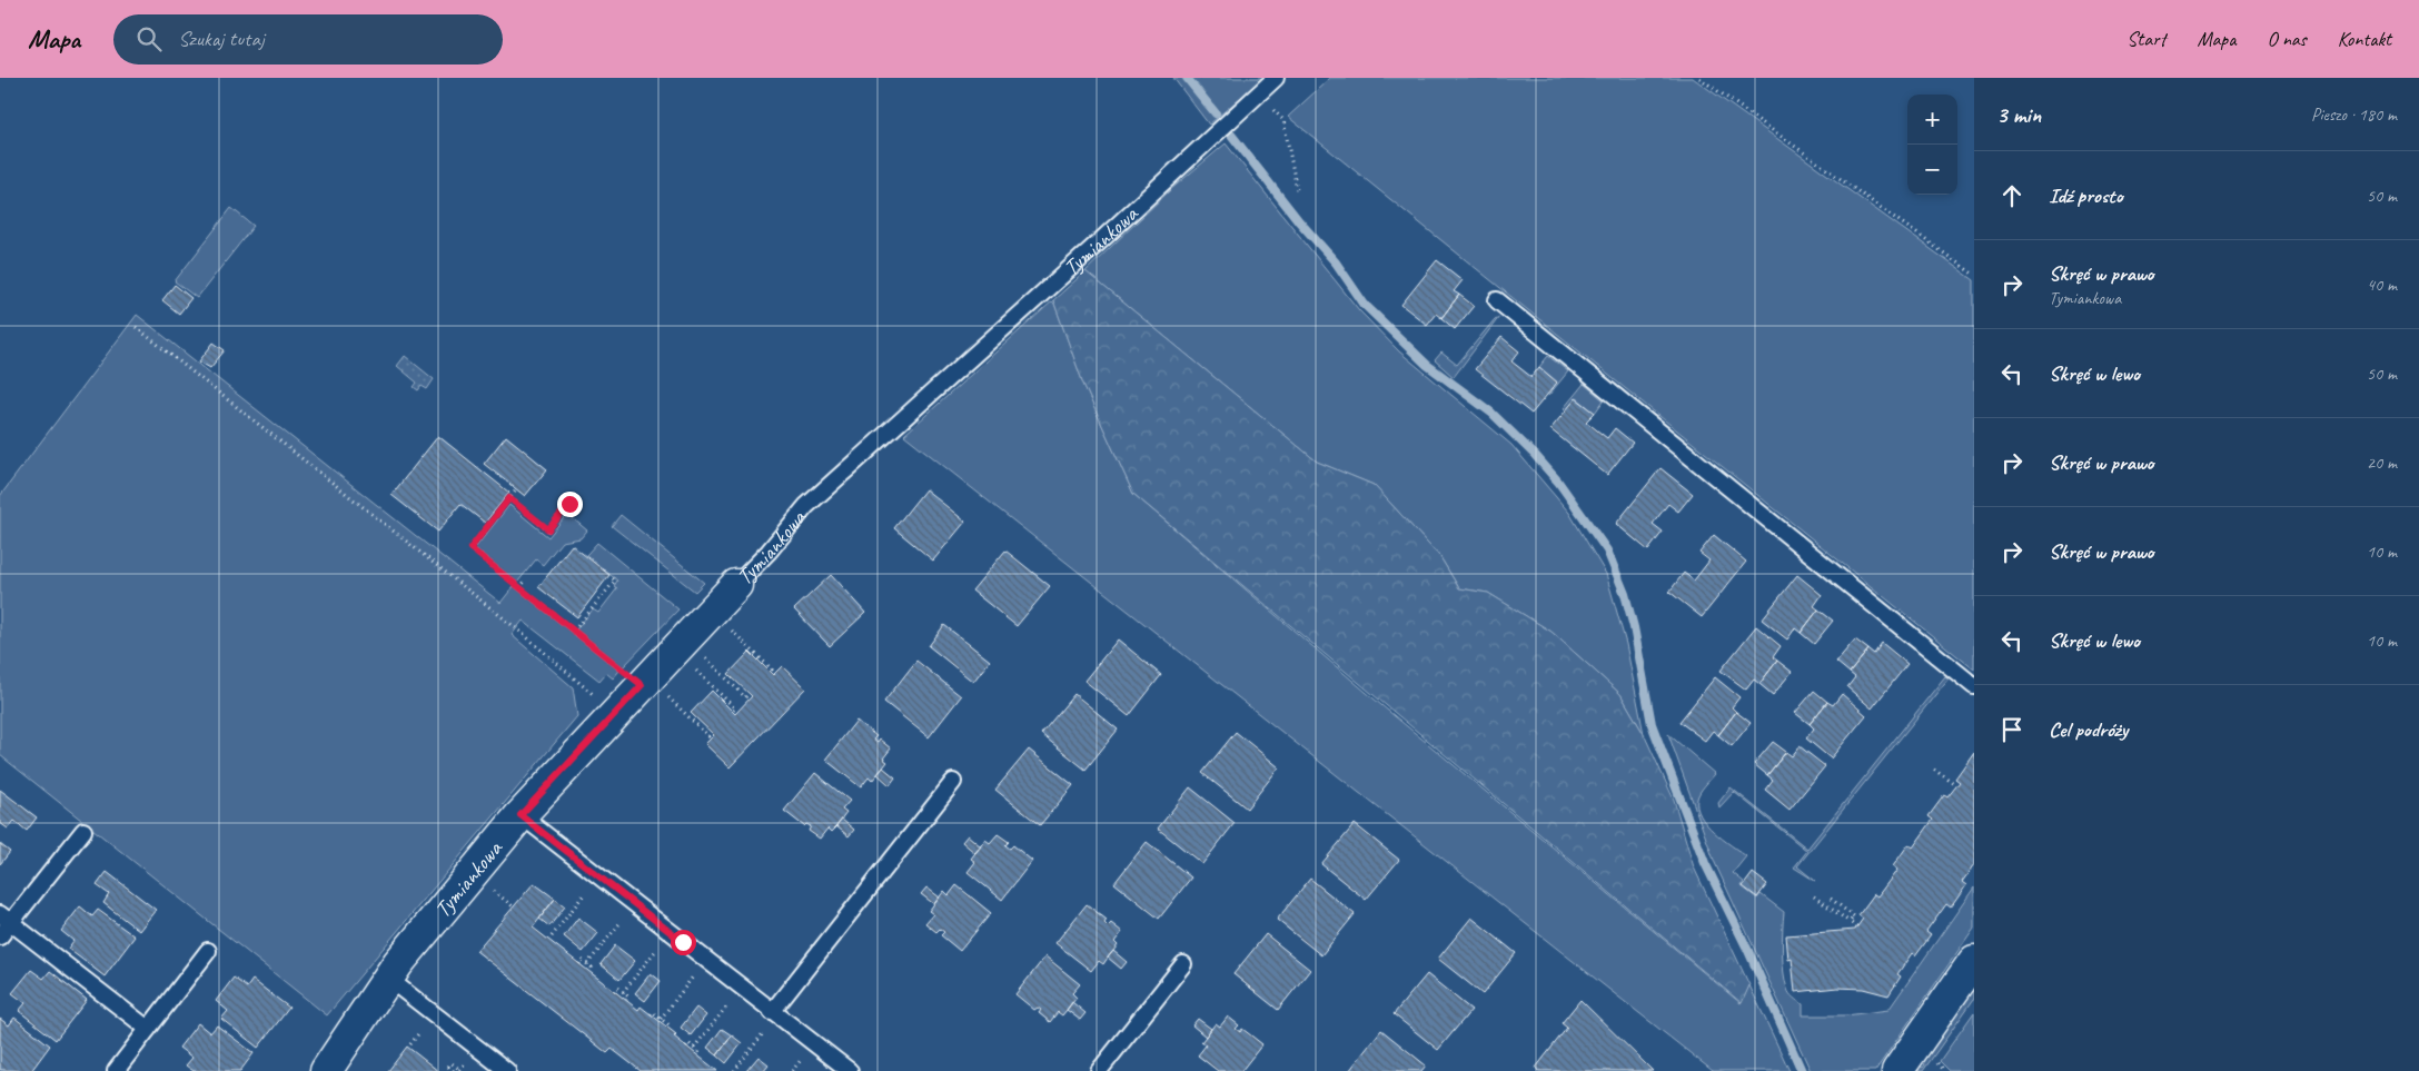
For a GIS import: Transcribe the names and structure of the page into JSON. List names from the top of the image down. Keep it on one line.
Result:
{"streets":{"street":["Tymiankowa"]},"page":{"header":"Mapa","search":"Szukaj tutaj","nav":["Start","Mapa","O nas","Kontakt"],"heading":["3 min","Pieszo · 180 m"],"map_buttons":["+","−"],"list":[["Idź prosto","50 m"],["Skręć w prawo","Tymiankowa","40 m"],["Skręć w lewo","50 m"],["Skręć w prawo","20 m"],["Skręć w prawo","10 m"],["Skręć w lewo","10 m"],"Cel podróży"]}}
